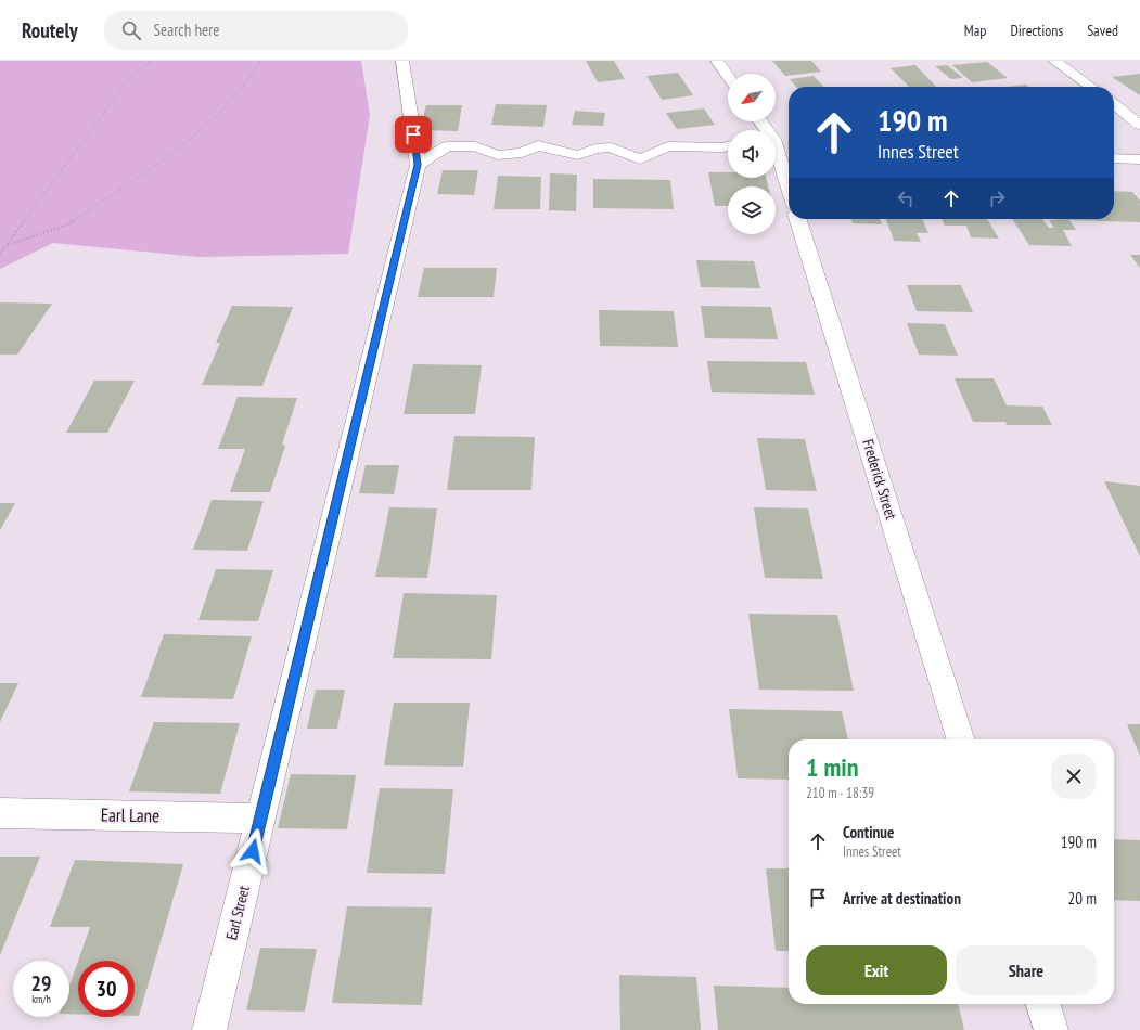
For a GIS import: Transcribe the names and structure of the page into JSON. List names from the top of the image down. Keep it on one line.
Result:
{"streets":{"street":["Frederick Street","Earl Lane","Earl Street"]},"crossings":[["Earl Lane","Earl Street"]],"north":"bottom left","page":{"header":"Routely","search":"Search here","nav":["Map","Directions","Saved"],"turn":["190 m","Innes Street"],"heading":["1 min","210 m · 18:39"],"list":[{"name":"Continue","note":"Innes Street","value":"190 m"},{"name":"Arrive at destination","value":"20 m"}],"buttons":["Exit","Share"],"speed":"29 km/h","limit":"30"}}
